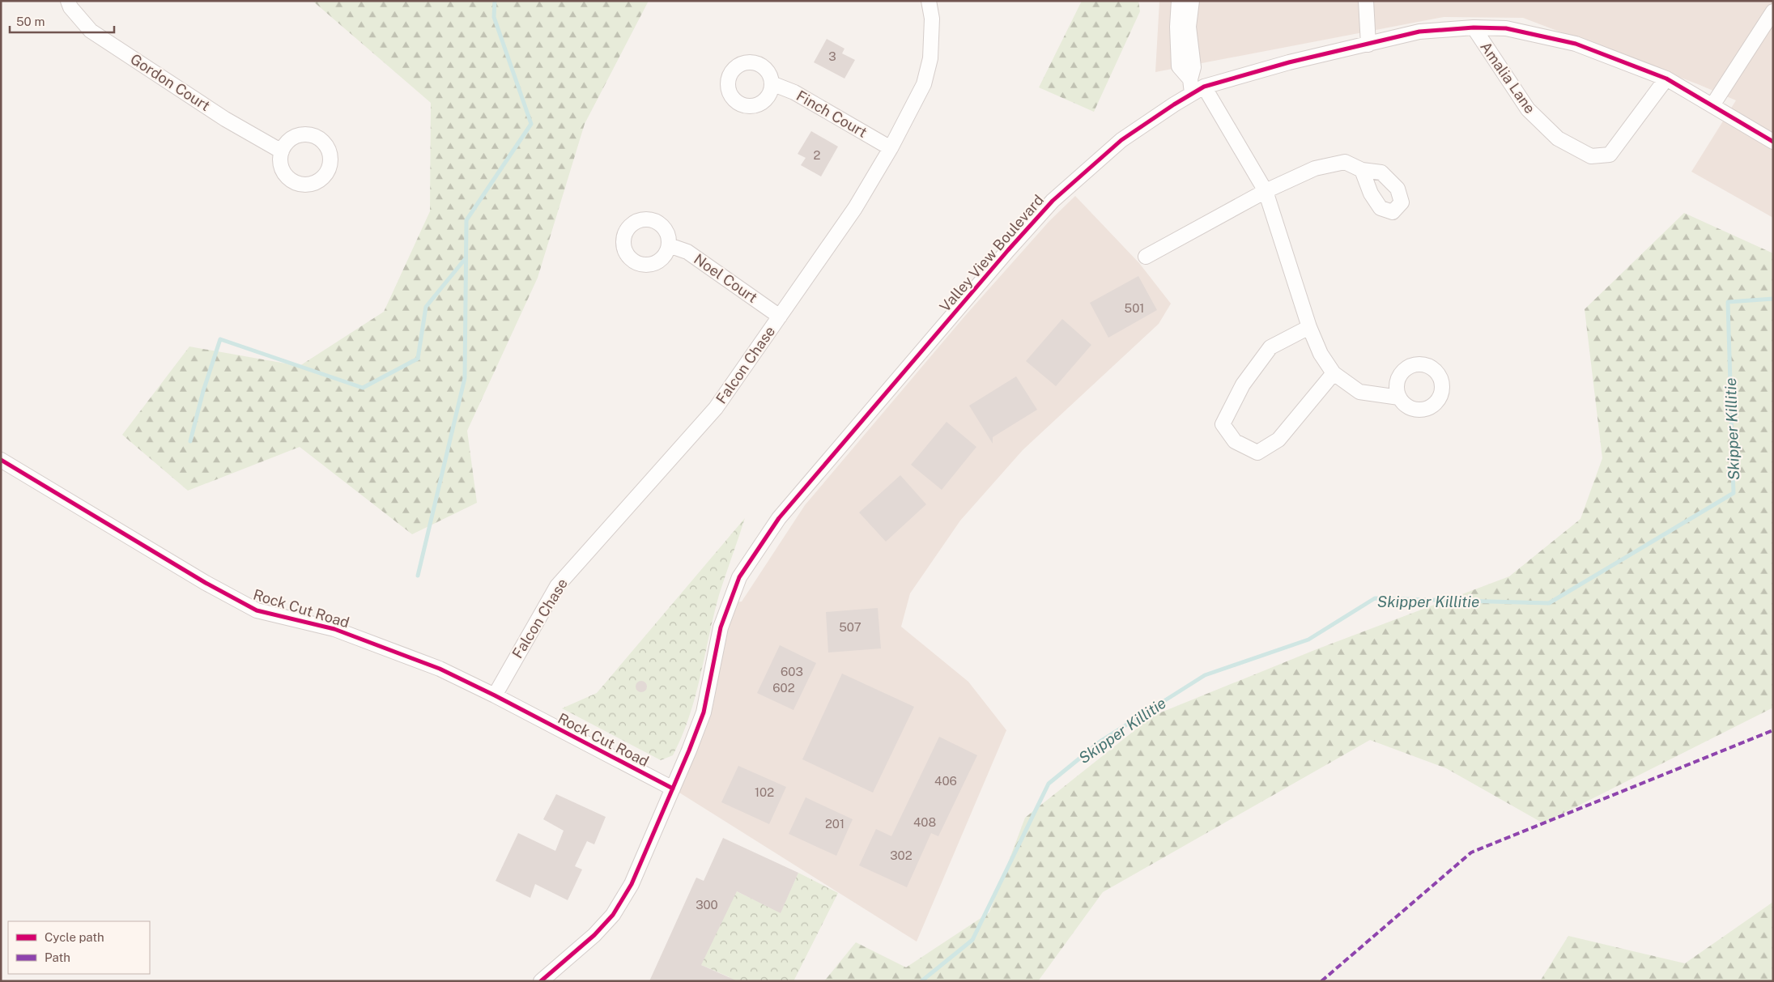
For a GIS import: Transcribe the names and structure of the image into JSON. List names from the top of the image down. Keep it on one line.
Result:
{"streets":{"street":["Amalia Lane","Gordon Court","Finch Court","Valley View Boulevard","Noel Court","Falcon Chase","Rock Cut Road"]},"crossings":[["Amalia Lane","Valley View Boulevard"],["Finch Court","Falcon Chase"],["Valley View Boulevard","Rock Cut Road"],["Noel Court","Falcon Chase"],["Falcon Chase","Rock Cut Road"]],"water":["Skipper Killitie"],"house_numbers":["3","2","501","507","603","602","406","102","408","201","302","300"],"legend":["Cycle path","Path"],"scale_bar":"50 m"}
